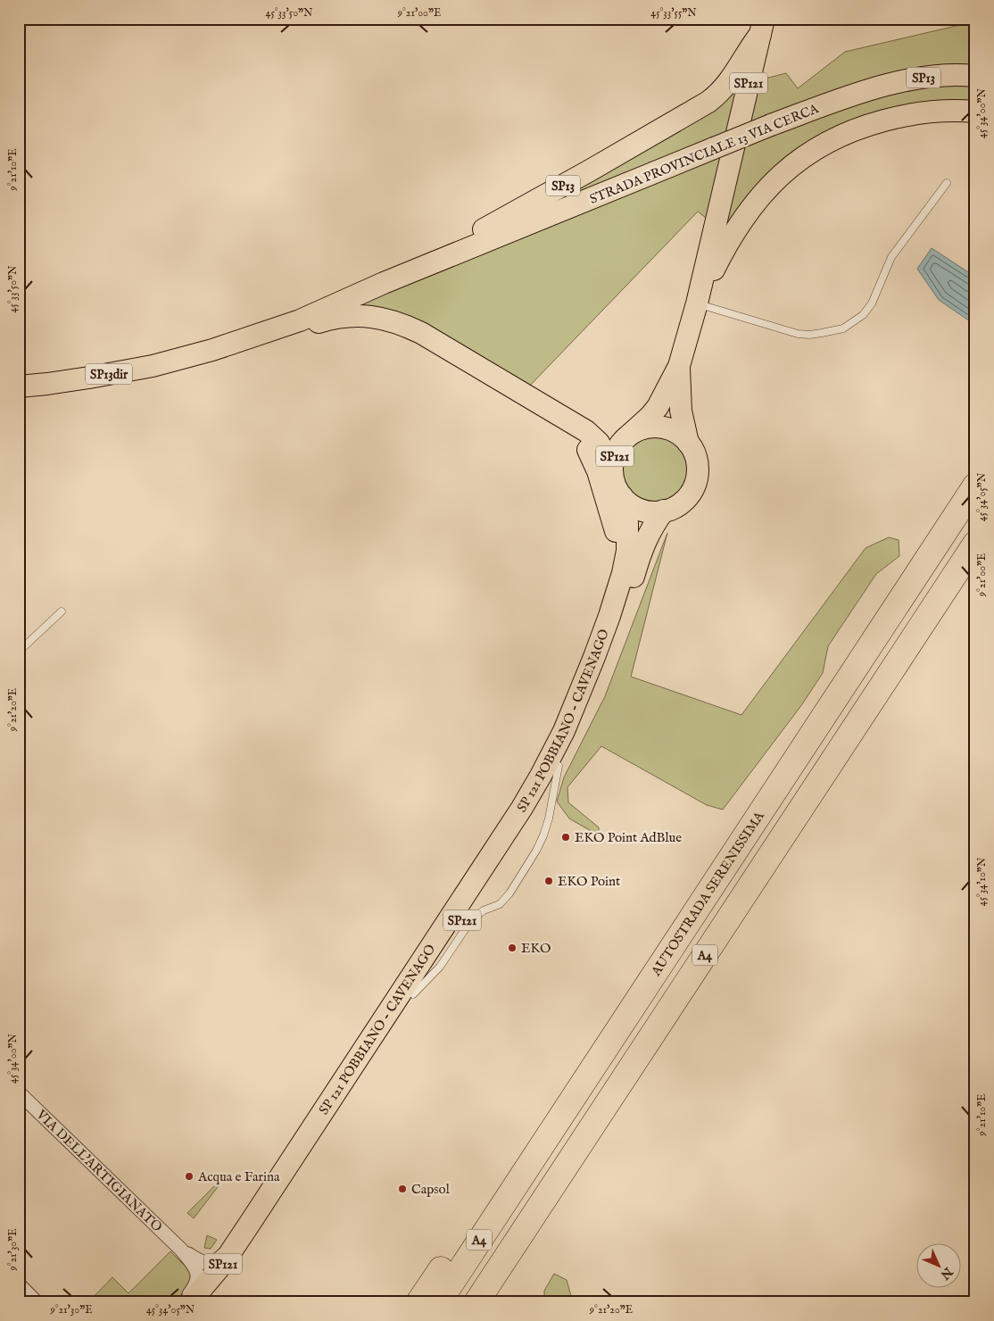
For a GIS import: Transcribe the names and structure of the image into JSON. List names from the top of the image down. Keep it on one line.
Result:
{"streets":{"highway":["AUTOSTRADA SERENISSIMA","A4"],"main road":["SP13","SP121","STRADA PROVINCIALE 13 VIA CERCA","SP13dir","SP 121 POBBIANO - CAVENAGO"],"street":["VIA DELL'ARTIGIANATO"]},"crossings":[["SP13","STRADA PROVINCIALE 13 VIA CERCA"],["SP13","SP13dir"],["SP13","SP 121 POBBIANO - CAVENAGO"],["SP121","SP 121 POBBIANO - CAVENAGO"],["STRADA PROVINCIALE 13 VIA CERCA","SP13dir"],["SP 121 POBBIANO - CAVENAGO","VIA DELL'ARTIGIANATO"]],"places":["EKO Point AdBlue","EKO Point","EKO","Acqua e Farina","Capsol"],"north":"bottom right","coordinates":["45°33'50\"N","9°21'00\"E","45°33'55\"N","45°34'00\"N","9°21'10\"E","45°34'05\"N","9°21'20\"E","45°34'10\"N","9°21'30\"E"]}
